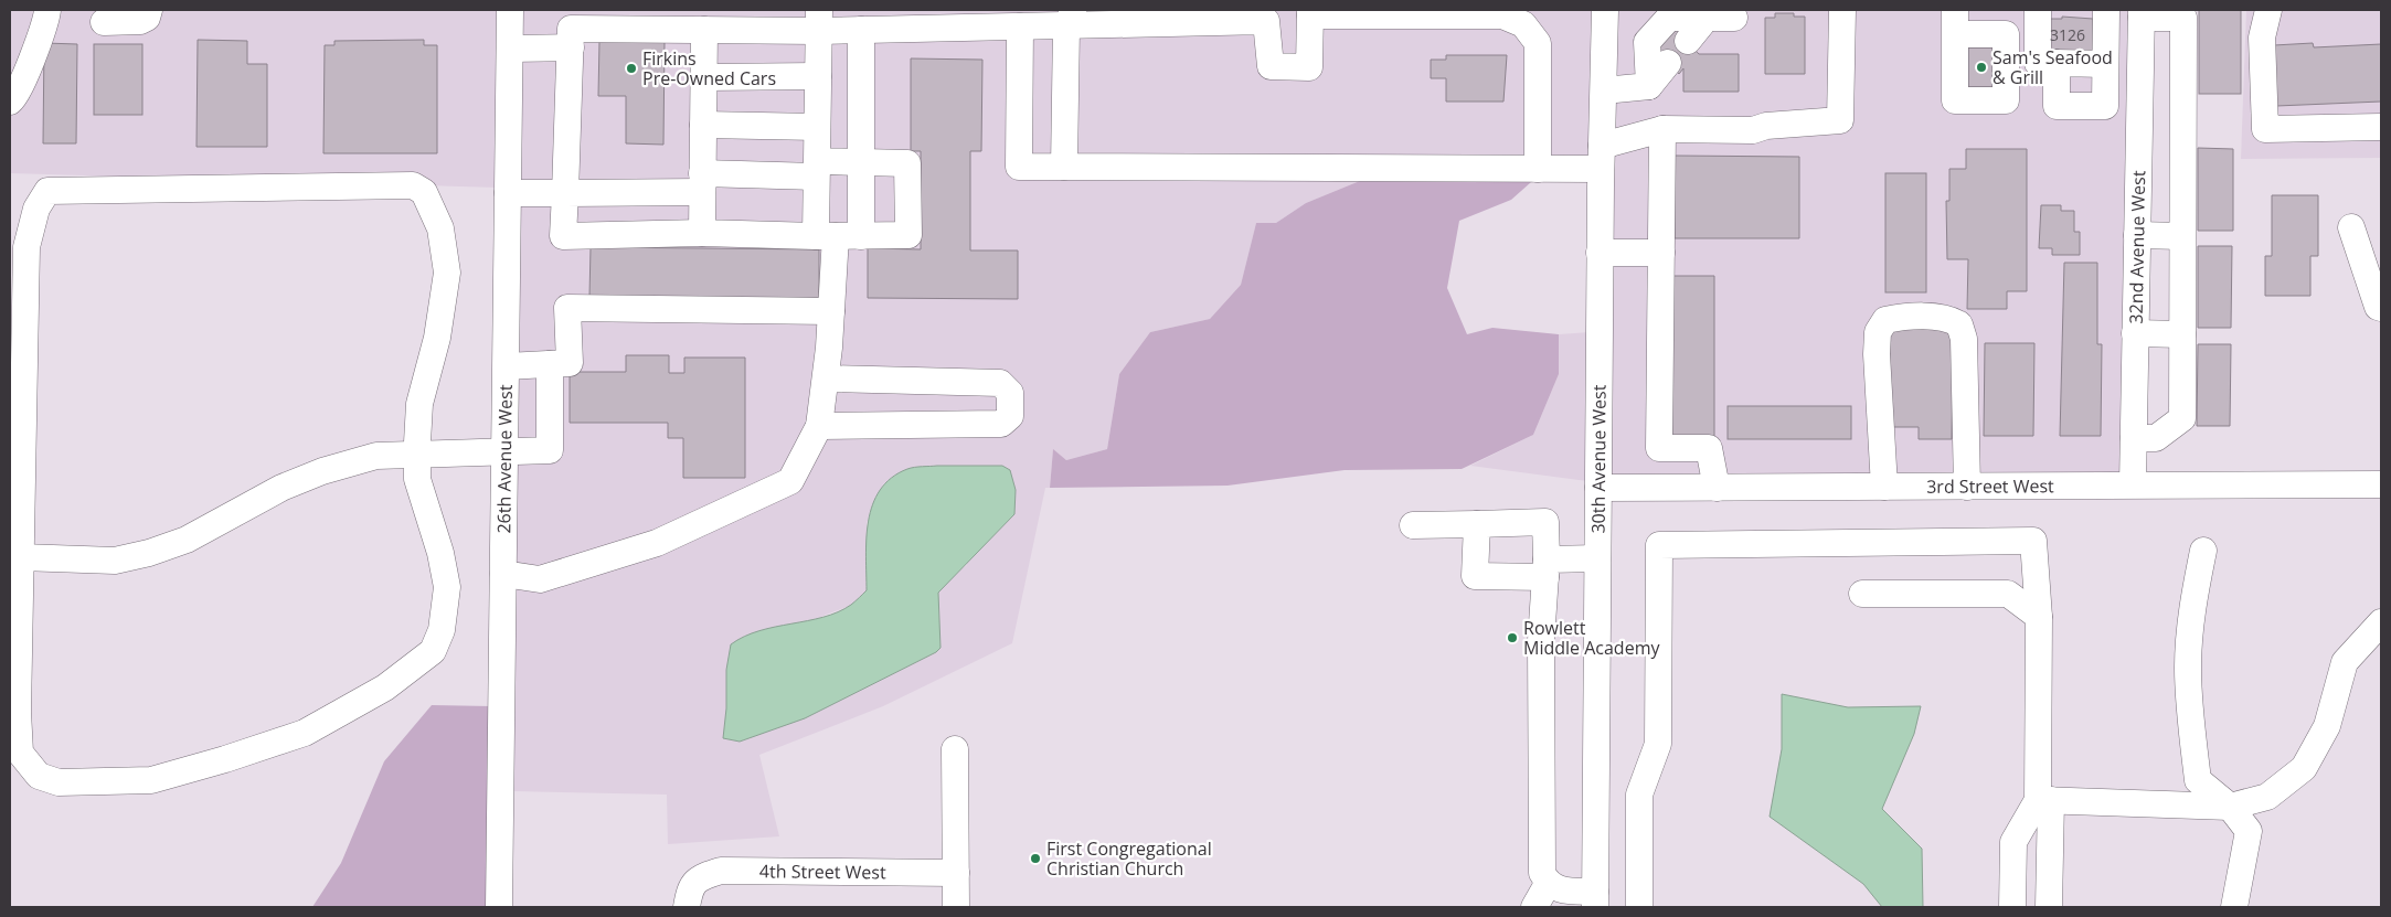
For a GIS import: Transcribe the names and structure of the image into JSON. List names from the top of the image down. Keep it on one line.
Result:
{"streets":{"street":["32nd Avenue West","30th Avenue West","26th Avenue West","3rd Street West","4th Street West"]},"crossings":[["32nd Avenue West","3rd Street West"],["30th Avenue West","3rd Street West"]],"places":["Sam's Seafood & Grill","Firkins Pre-Owned Cars","Rowlett Middle Academy","First Congregational Christian Church"],"house_numbers":["3126"]}
